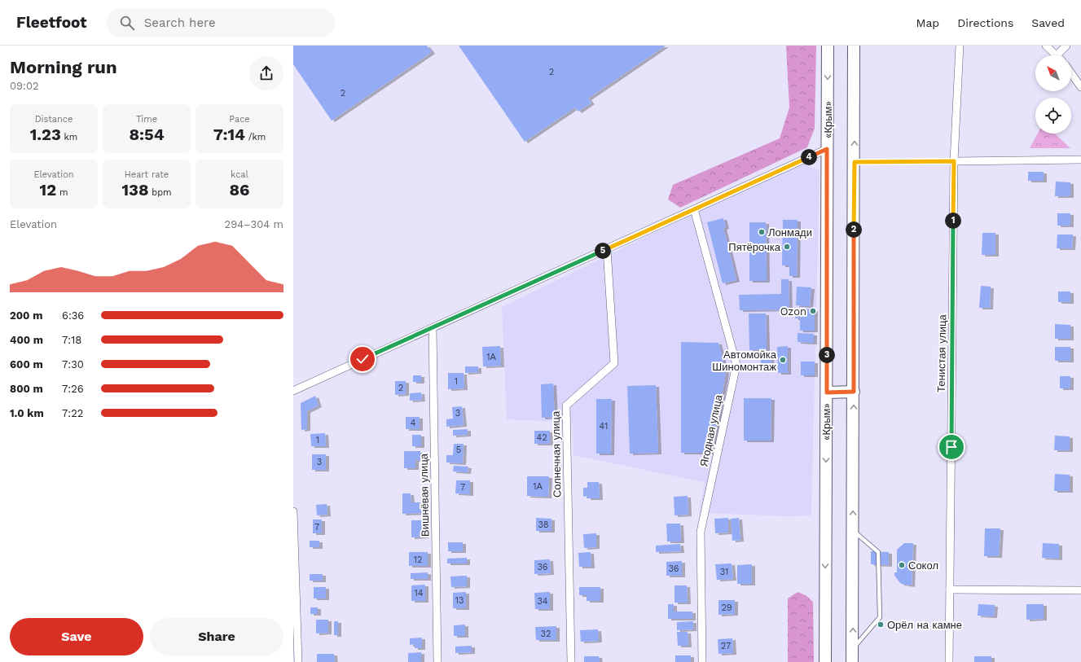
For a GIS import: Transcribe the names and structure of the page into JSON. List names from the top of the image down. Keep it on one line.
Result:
{"streets":{"main road":["«Крым»"],"street":["Тенистая улица","Ягодная улица","Солнечная улица","Вишнёвая улица"]},"places":["Лонмади","Пятёрочка","Ozon","Автомойка Шиномонтаж","Сокол","Орёл на камне"],"house_numbers":["2","2","1А","1","2","3","4","41","42","1","5","3","1А","7","38","7","12","36","36","31","14","13","34","29","32","27"],"north":"top left","page":{"header":"Fleetfoot","search":"Search here","nav":["Map","Directions","Saved"],"heading":["Morning run","09:02"],"stats":[["Distance","1.23 km"],["Time","8:54"],["Pace","7:14 /km"],["Elevation","12 m"],["Heart rate","138 bpm"],["kcal","86"]],"pins":["4","1","2","5","3"],"chart":["Elevation","294–304 m"],"list":[{"name":"200 m","note":"6:36"},{"name":"400 m","note":"7:18"},{"name":"600 m","note":"7:30"},{"name":"800 m","note":"7:26"},{"name":"1.0 km","note":"7:22"}],"buttons":["Save","Share"]}}
